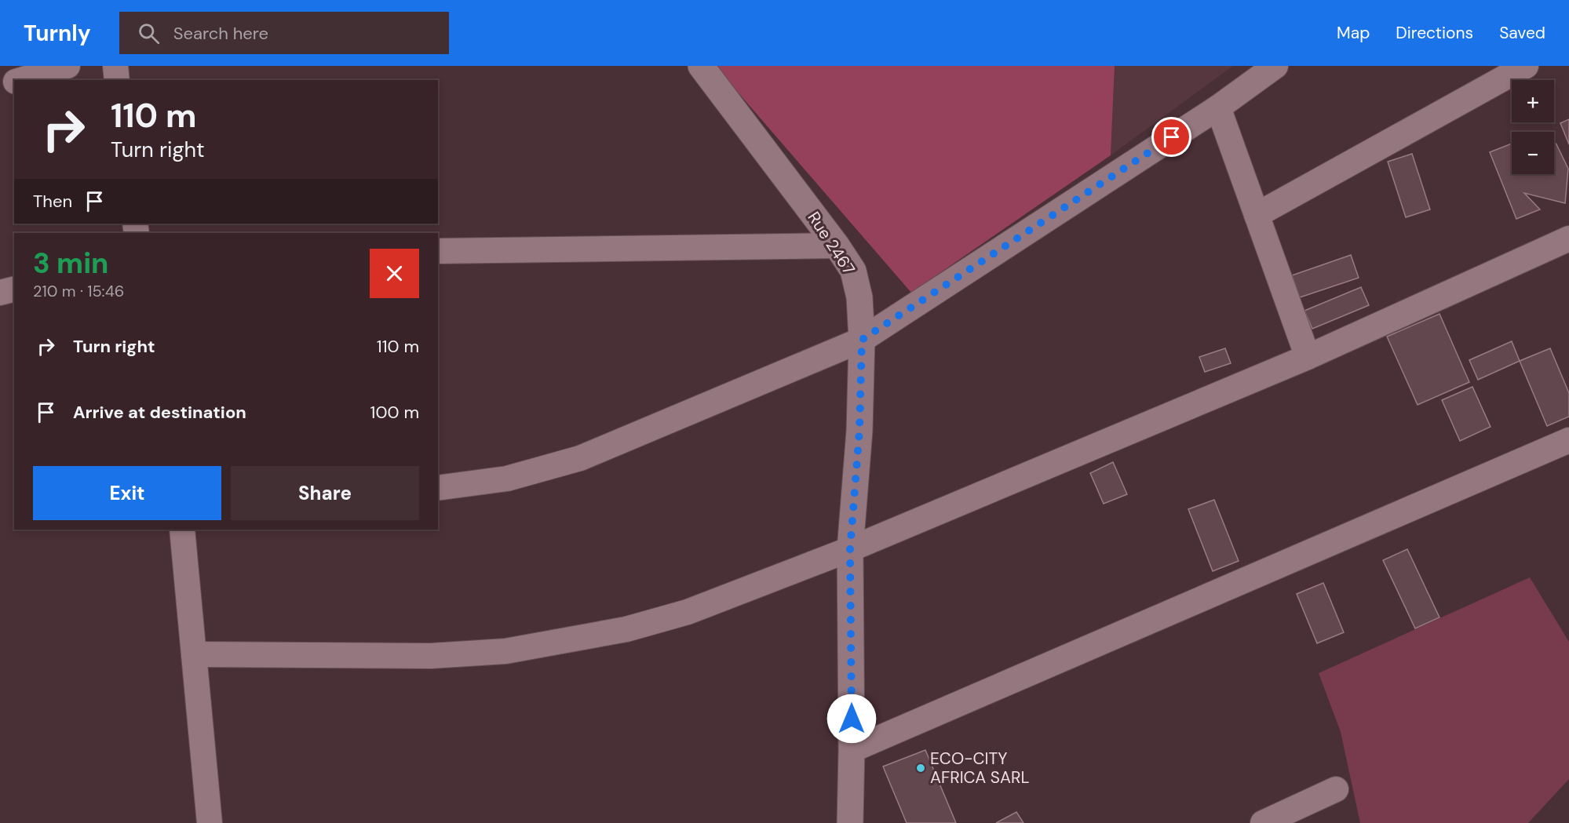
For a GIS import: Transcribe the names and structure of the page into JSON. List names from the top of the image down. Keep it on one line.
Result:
{"streets":{"street":["Rue 2467"]},"places":["ECO-CITY AFRICA SARL"],"page":{"header":"Turnly","search":"Search here","nav":["Map","Directions","Saved"],"map_buttons":["+","−"],"turn":["110 m","Turn right"],"then":"Then","heading":["3 min","210 m · 15:46"],"list":[{"name":"Turn right","value":"110 m"},{"name":"Arrive at destination","value":"100 m"}],"buttons":["Exit","Share"]}}
